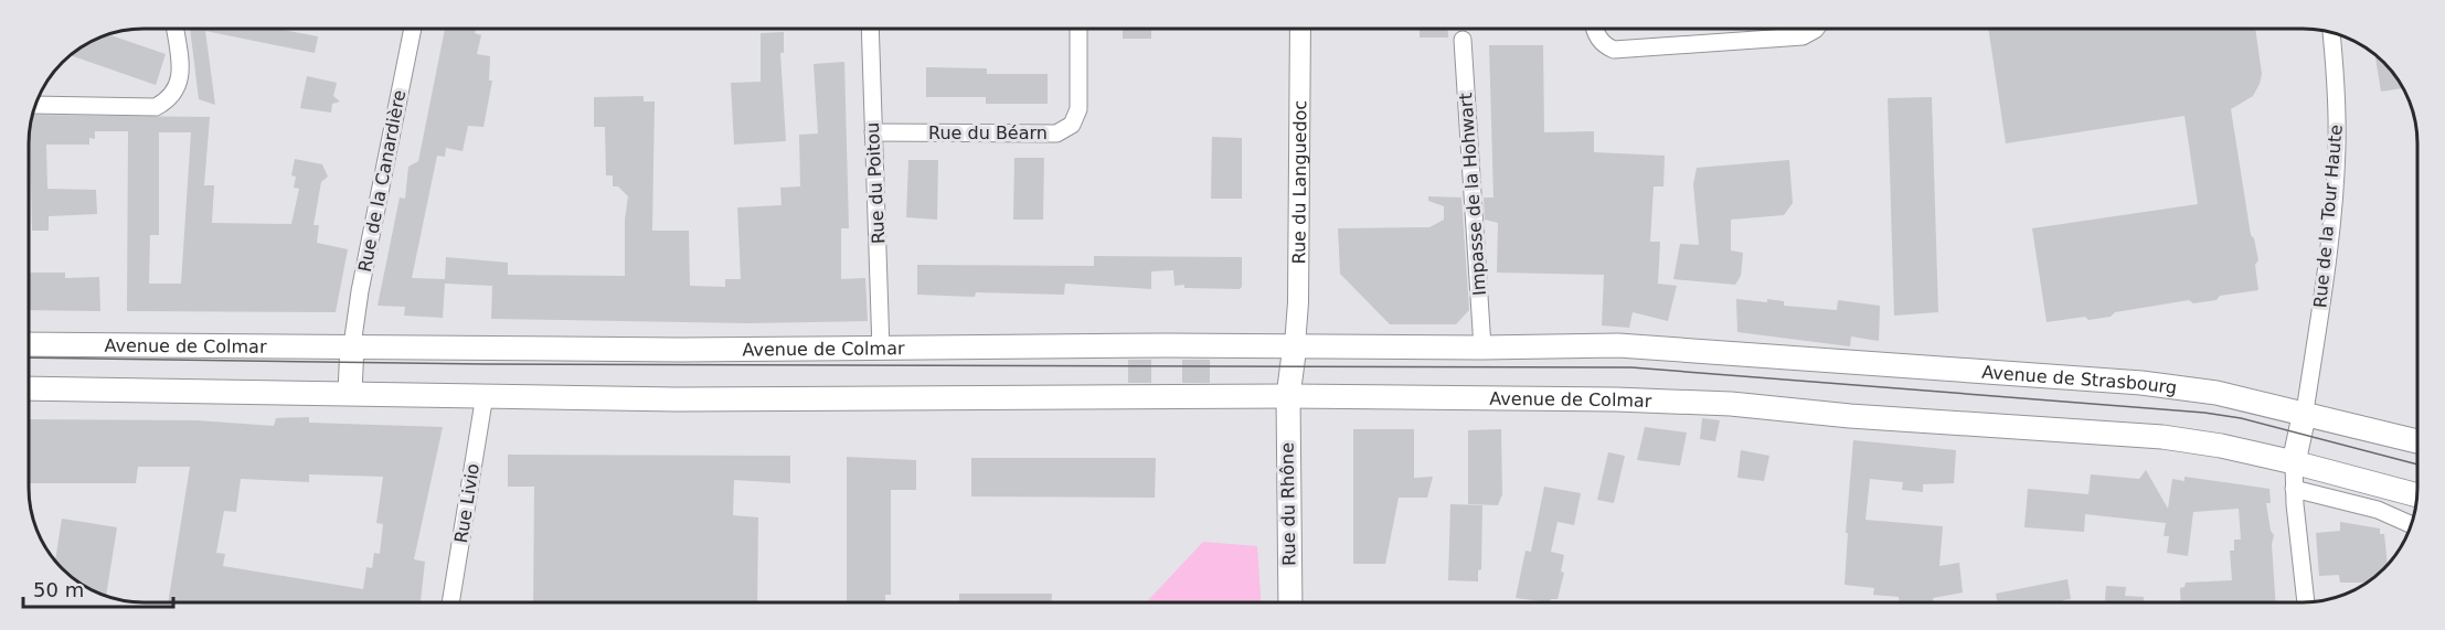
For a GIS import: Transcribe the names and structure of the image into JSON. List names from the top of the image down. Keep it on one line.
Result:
{"streets":{"main road":["Avenue de Colmar","Avenue de Strasbourg","Rue du Rhône"],"street":["Rue du Béarn","Rue de la Canardière","Rue du Languedoc","Rue du Poitou","Impasse de la Hohwart","Rue de la Tour Haute","Rue Livio"]},"crossings":[["Rue du Béarn","Rue du Poitou"],["Rue de la Canardière","Avenue de Colmar"],["Rue du Languedoc","Avenue de Colmar"],["Rue du Poitou","Avenue de Colmar"],["Impasse de la Hohwart","Avenue de Colmar"],["Rue de la Tour Haute","Avenue de Strasbourg"],["Avenue de Colmar","Avenue de Strasbourg"],["Avenue de Colmar","Rue Livio"],["Avenue de Colmar","Rue du Rhône"]],"scale_bar":"50 m"}
